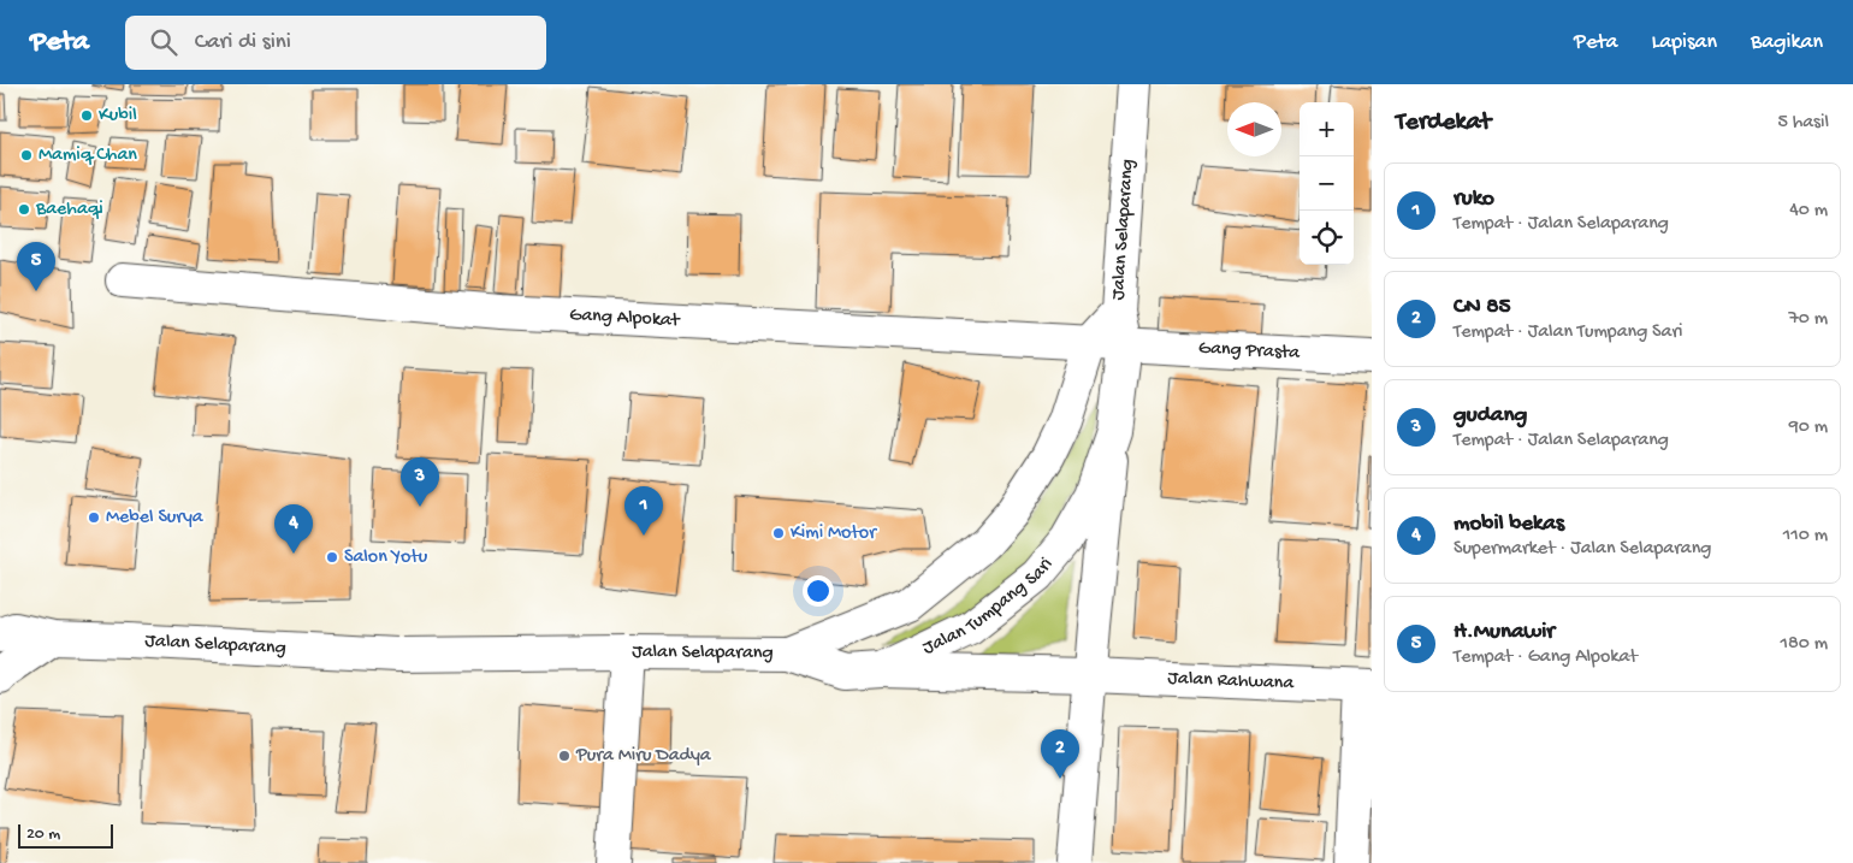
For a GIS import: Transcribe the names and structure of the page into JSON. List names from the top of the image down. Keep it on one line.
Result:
{"streets":{"main road":["Jalan Selaparang","Gang Alpokat","Gang Prasta","Jalan Tumpang Sari","Jalan Rahwana"]},"crossings":[["Jalan Selaparang","Gang Alpokat"],["Jalan Selaparang","Jalan Tumpang Sari"],["Gang Alpokat","Gang Prasta"],["Gang Alpokat","Jalan Tumpang Sari"],["Gang Prasta","Jalan Tumpang Sari"],["Jalan Tumpang Sari","Jalan Rahwana"]],"places":["Kubil","Mamiq Chan","Baehaqi","Mebel Surya","Kimi Motor","Salon Yotu","Pura Miru Dadya"],"scale_bar":"20 m","north":"left","page":{"header":"Peta","search":"Cari di sini","nav":["Peta","Lapisan","Bagikan"],"heading":["Terdekat","5 hasil"],"map_buttons":["+","−"],"list":[{"mark":"1","name":"ruko","note":"Tempat · Jalan Selaparang","value":"40 m"},{"mark":"2","name":"CN 85","note":"Tempat · Jalan Tumpang Sari","value":"70 m"},{"mark":"3","name":"gudang","note":"Tempat · Jalan Selaparang","value":"90 m"},{"mark":"4","name":"mobil bekas","note":"Supermarket · Jalan Selaparang","value":"110 m"},{"mark":"5","name":"H.Munawir","note":"Tempat · Gang Alpokat","value":"180 m"}],"pins":["5","3","1","4","2"],"scale":"20 m"}}
